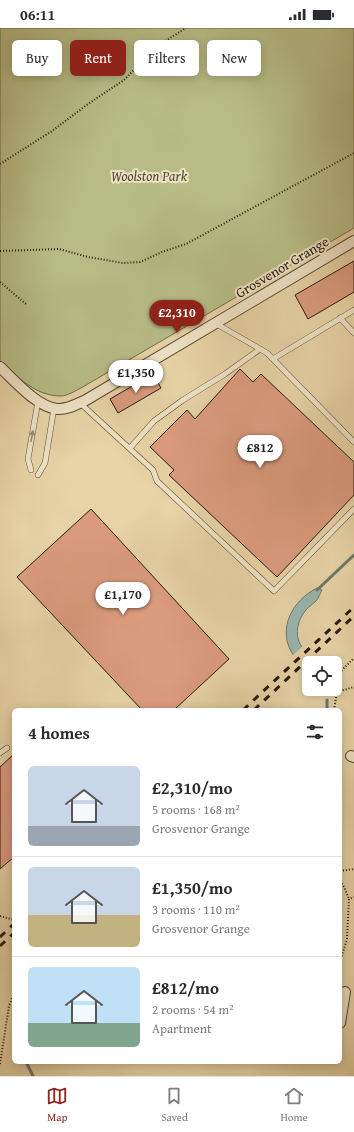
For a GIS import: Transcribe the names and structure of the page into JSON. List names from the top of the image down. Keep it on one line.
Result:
{"streets":{"street":["Grosvenor Grange"]},"parks":["Woolston Park"],"page":{"status":"06:11","chip":["Buy","Rent","Filters","New"],"price":["£2,310","£1,350","£812","£1,170"],"heading":"4 homes","list":[{"name":"£2,310/mo","note":"5 rooms · 168 m² · Grosvenor Grange"},{"name":"£1,350/mo","note":"3 rooms · 110 m² · Grosvenor Grange"},{"name":"£812/mo","note":"2 rooms · 54 m² · Apartment"}],"tabs":["Map","Saved","Home"]}}
